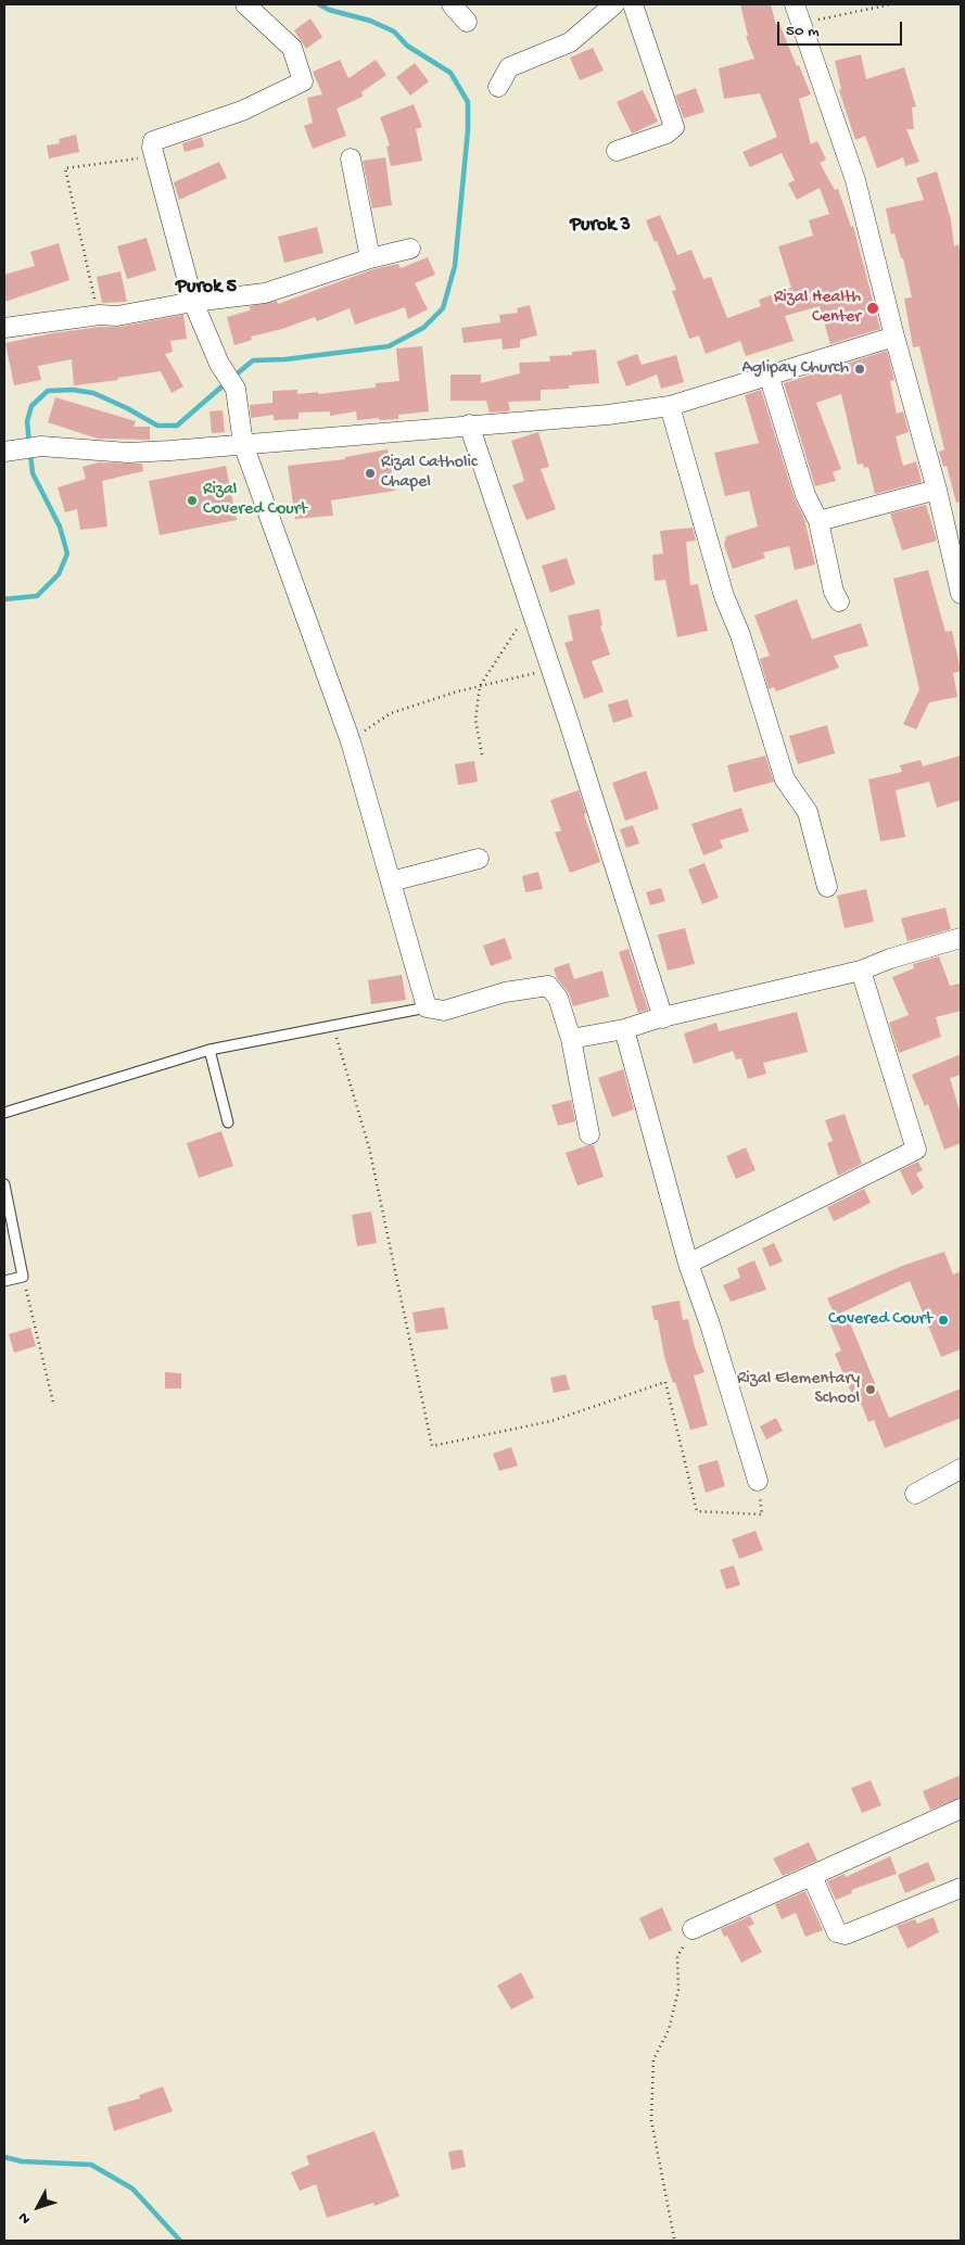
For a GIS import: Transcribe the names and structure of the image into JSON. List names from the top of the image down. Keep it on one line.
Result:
{"districts":["Purok 3","Purok 5"],"places":["Rizal Health Center","Aglipay Church","Rizal Catholic Chapel","Rizal Covered Court","Covered Court","Rizal Elementary School"],"scale_bar":"50 m","north":"bottom left"}
